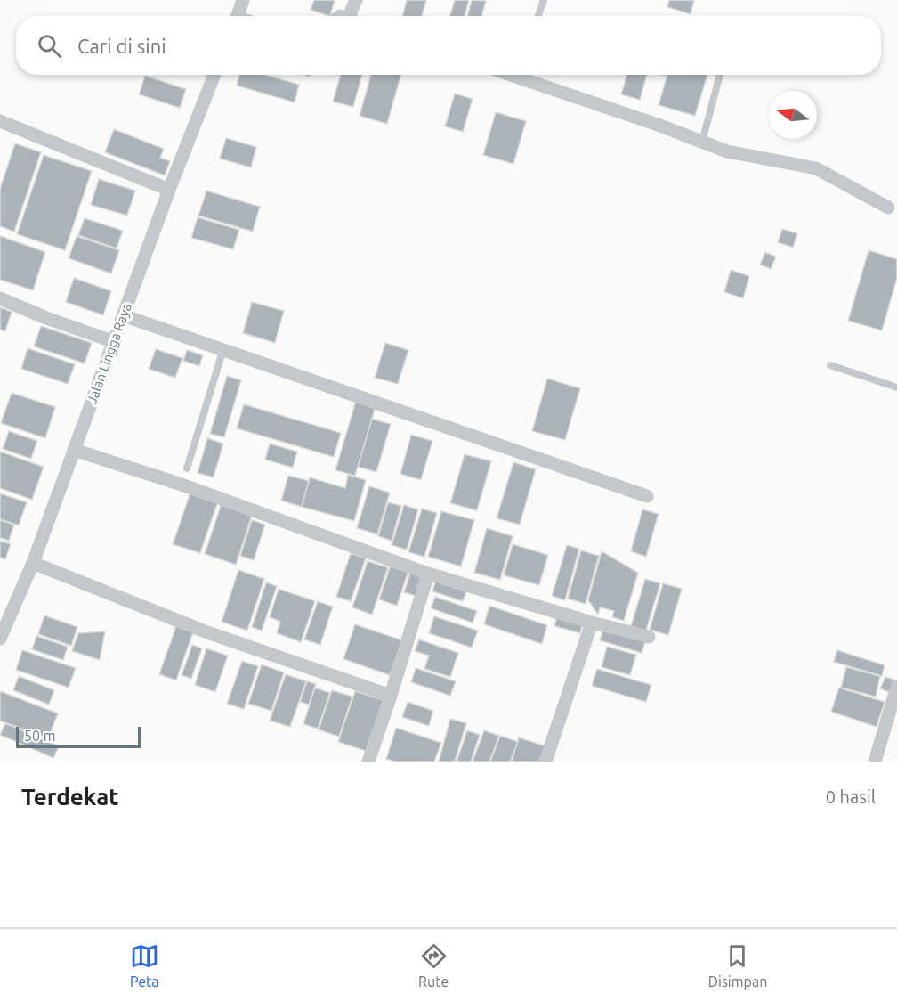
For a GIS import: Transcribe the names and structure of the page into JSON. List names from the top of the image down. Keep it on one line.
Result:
{"streets":{"street":["Jalan Lingga Raya"]},"scale_bar":"50 m","north":"left","page":{"search":"Cari di sini","scale":"50 m","heading":["Terdekat","0 hasil"],"nav":["Peta","Rute","Disimpan"]}}
